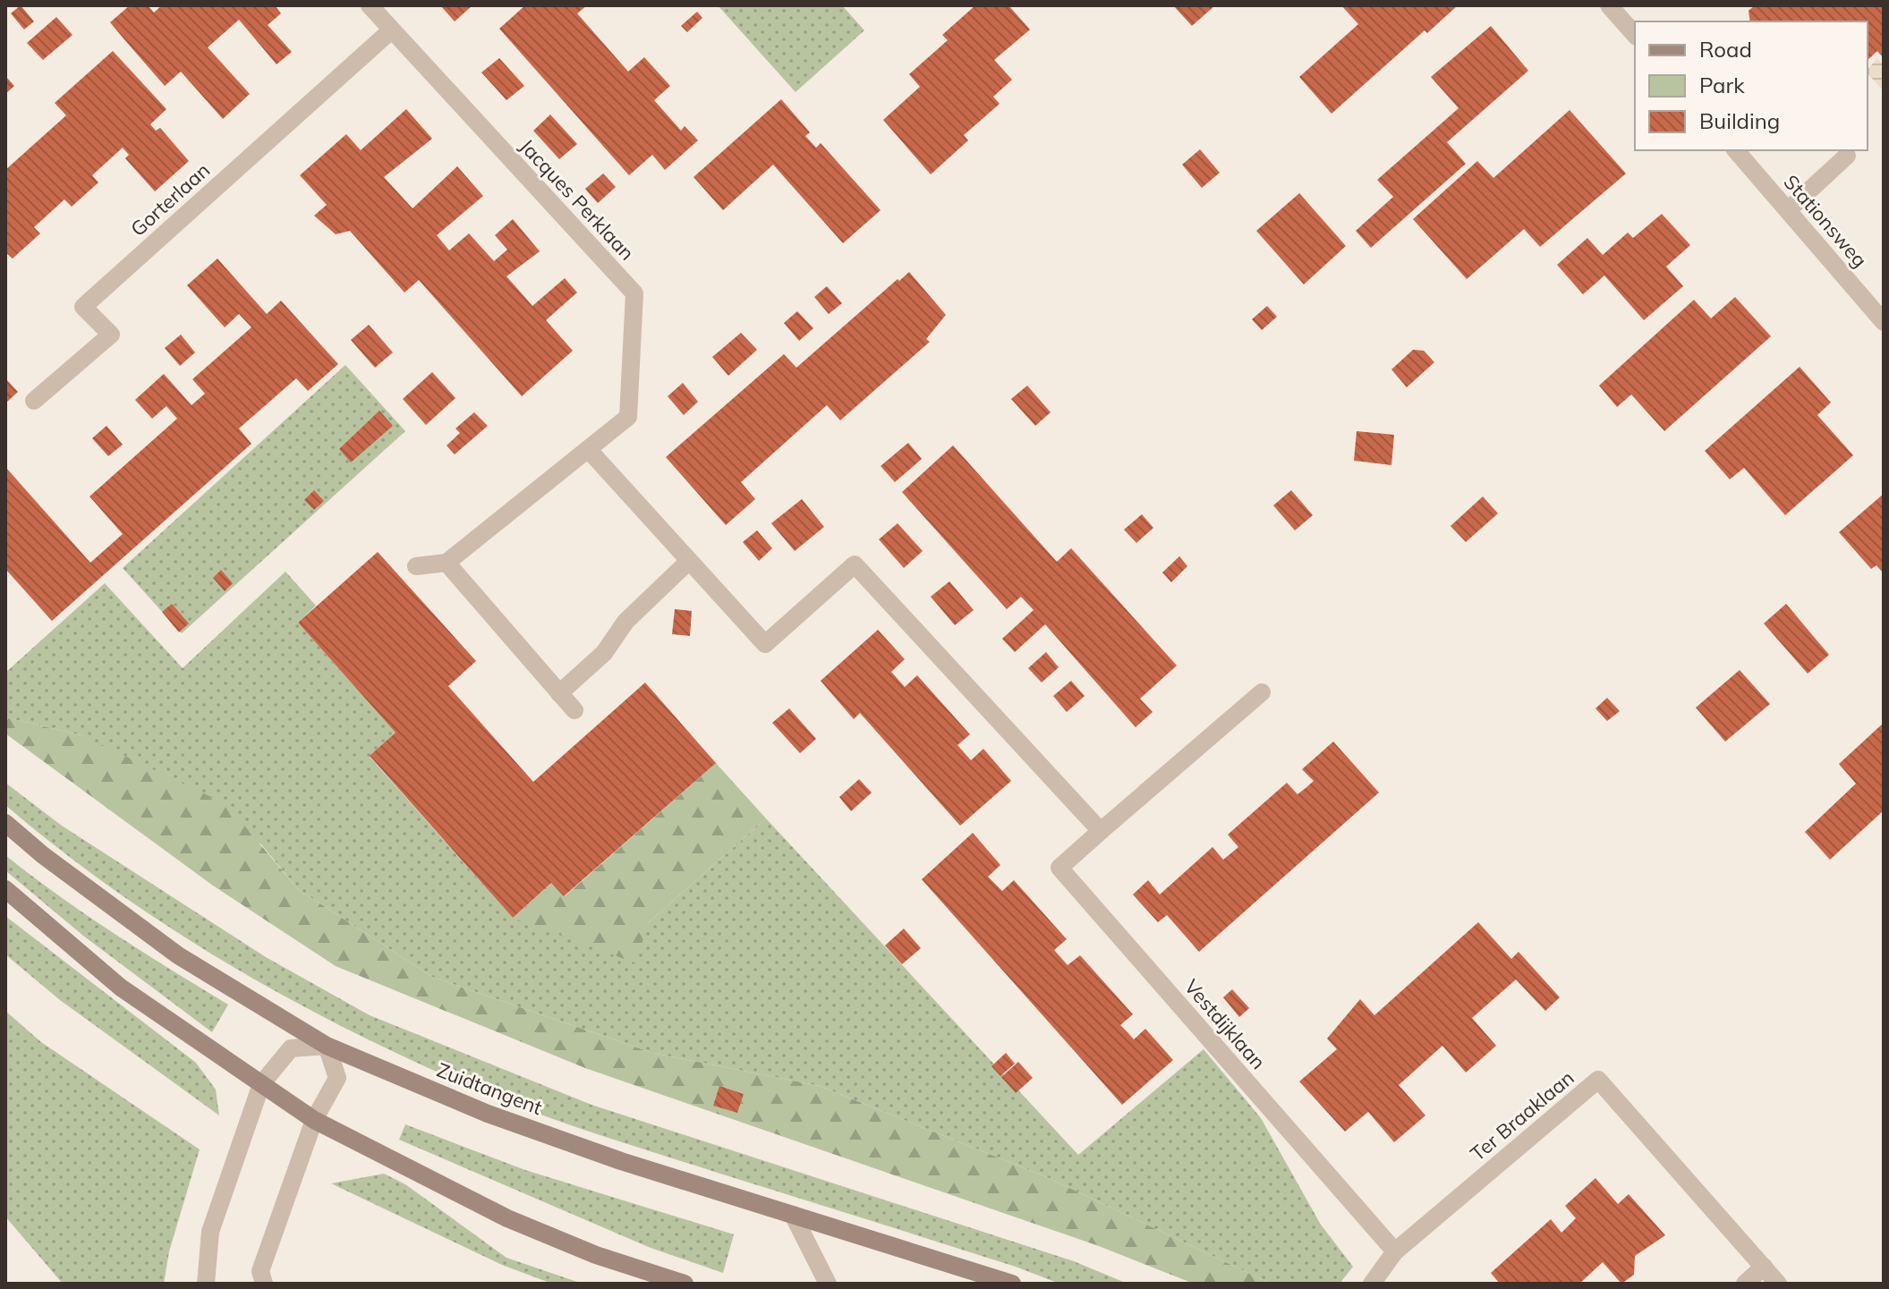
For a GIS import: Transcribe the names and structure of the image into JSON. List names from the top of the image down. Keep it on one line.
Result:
{"streets":{"main road":["Zuidtangent"],"street":["Gorterlaan","Jacques Perklaan","Stationsweg","Vestdijklaan","Ter Braaklaan"]},"crossings":[["Gorterlaan","Jacques Perklaan"],["Vestdijklaan","Ter Braaklaan"]],"legend":["Road","Park","Building"]}
